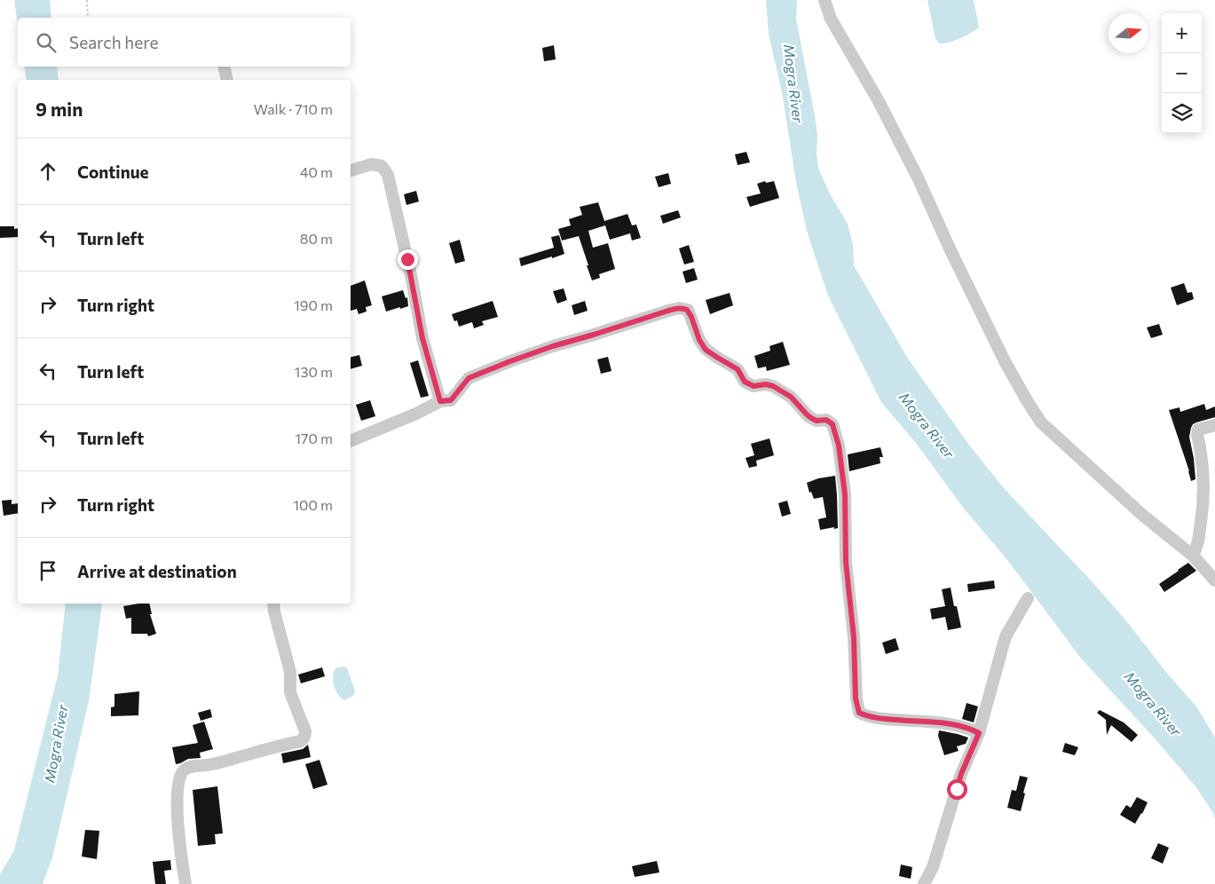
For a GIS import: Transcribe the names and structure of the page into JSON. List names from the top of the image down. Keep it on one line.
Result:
{"water":["Mogra River"],"north":"right","page":{"map_buttons":["+","−"],"search":"Search here","heading":["9 min","Walk · 710 m"],"list":[["Continue","40 m"],["Turn left","80 m"],["Turn right","190 m"],["Turn left","130 m"],["Turn left","170 m"],["Turn right","100 m"],"Arrive at destination"]}}
